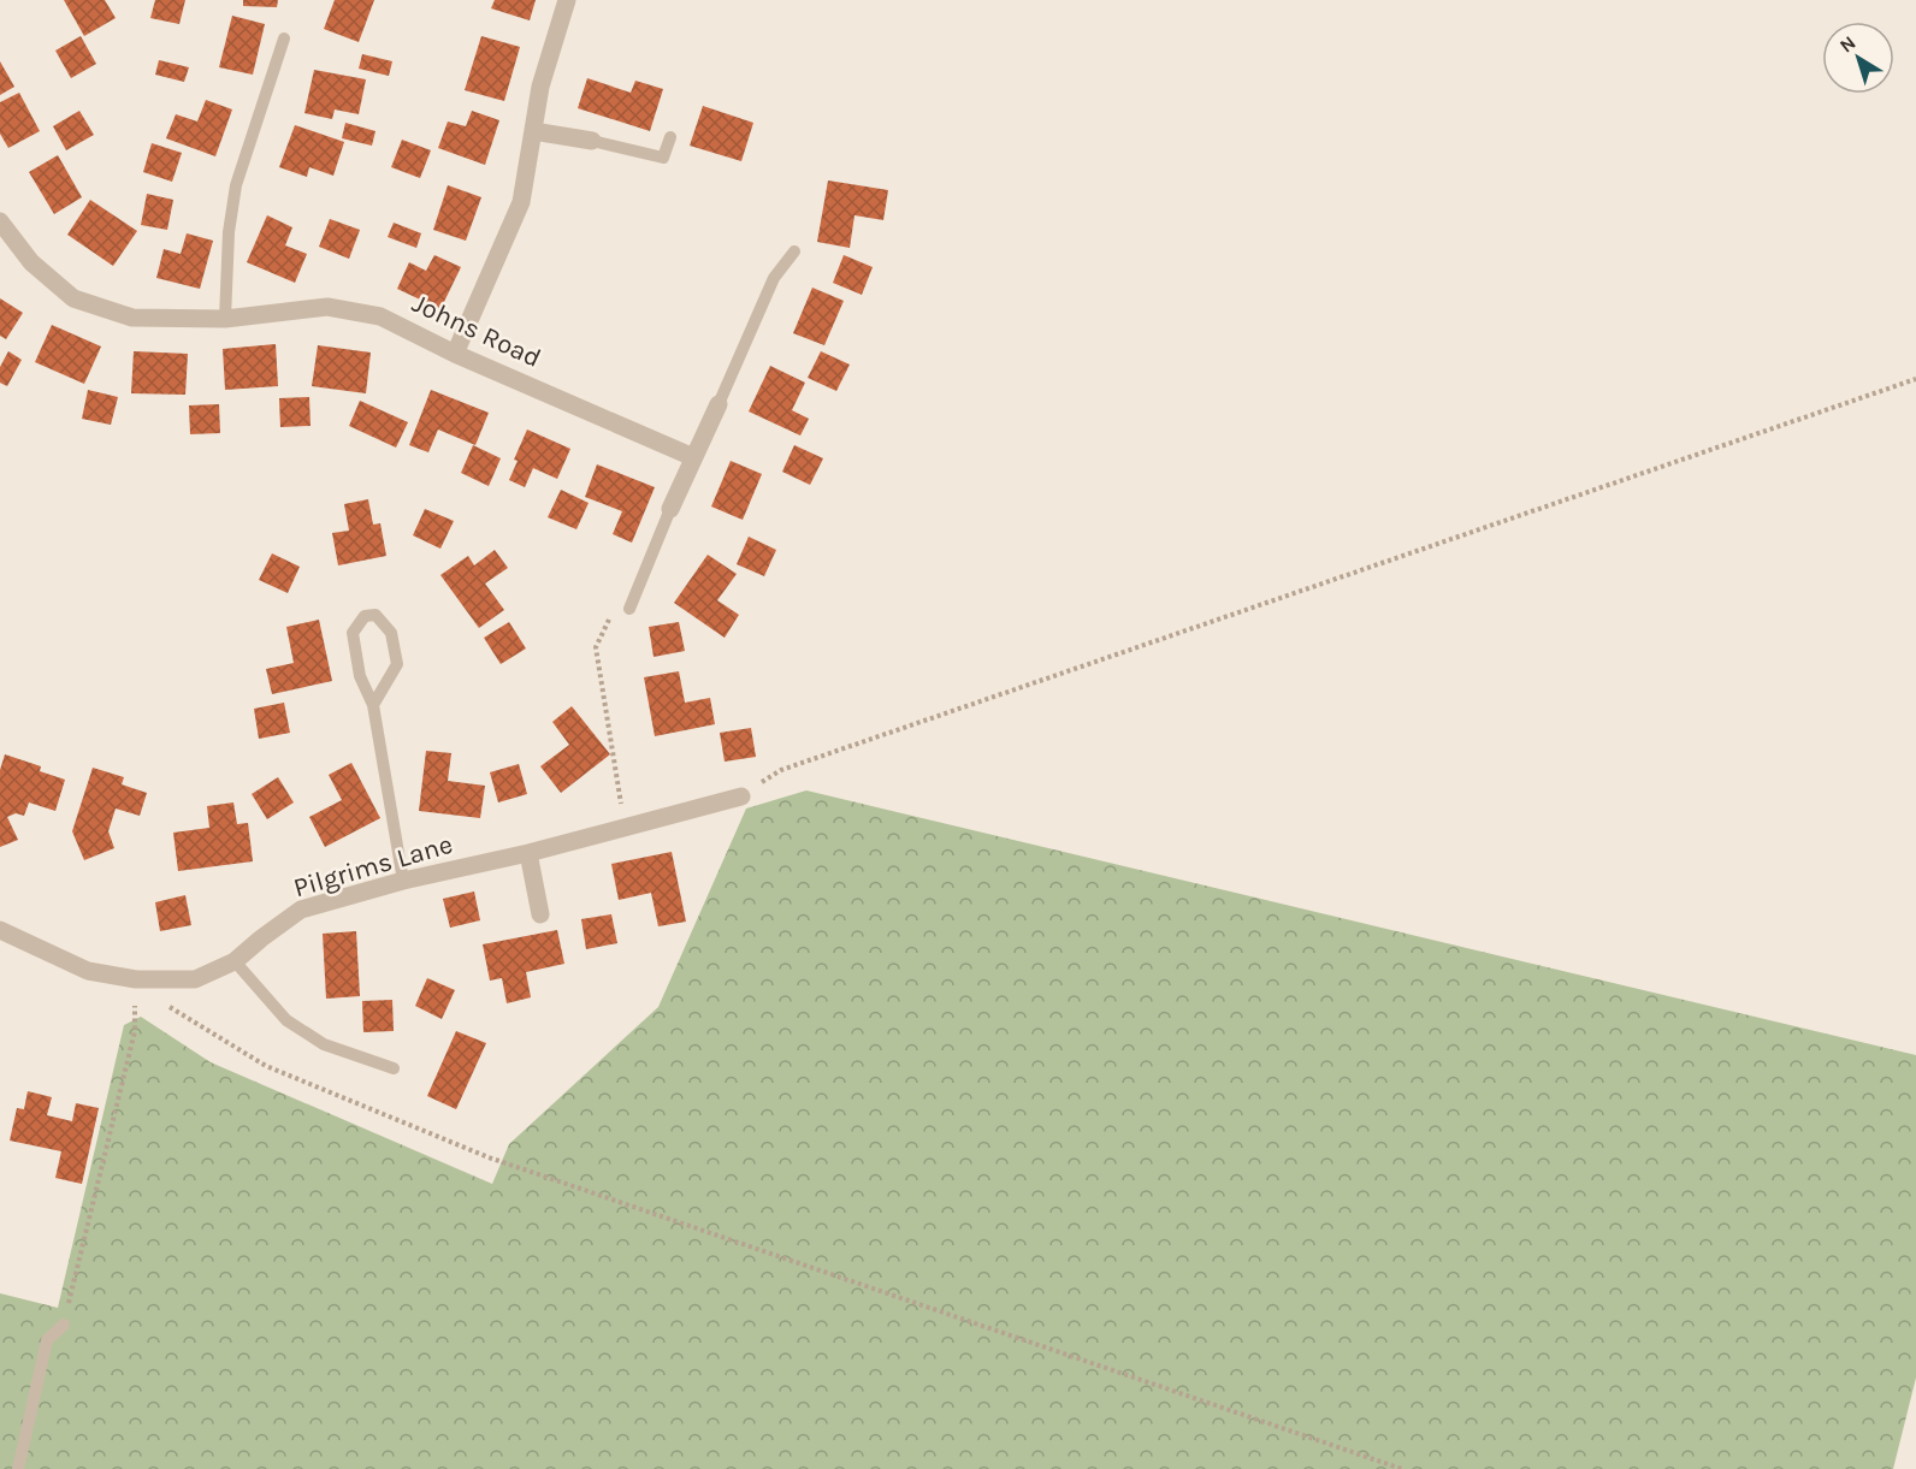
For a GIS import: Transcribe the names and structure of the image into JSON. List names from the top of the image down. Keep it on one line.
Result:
{"streets":{"street":["Johns Road","Pilgrims Lane"]},"north":"top left"}
